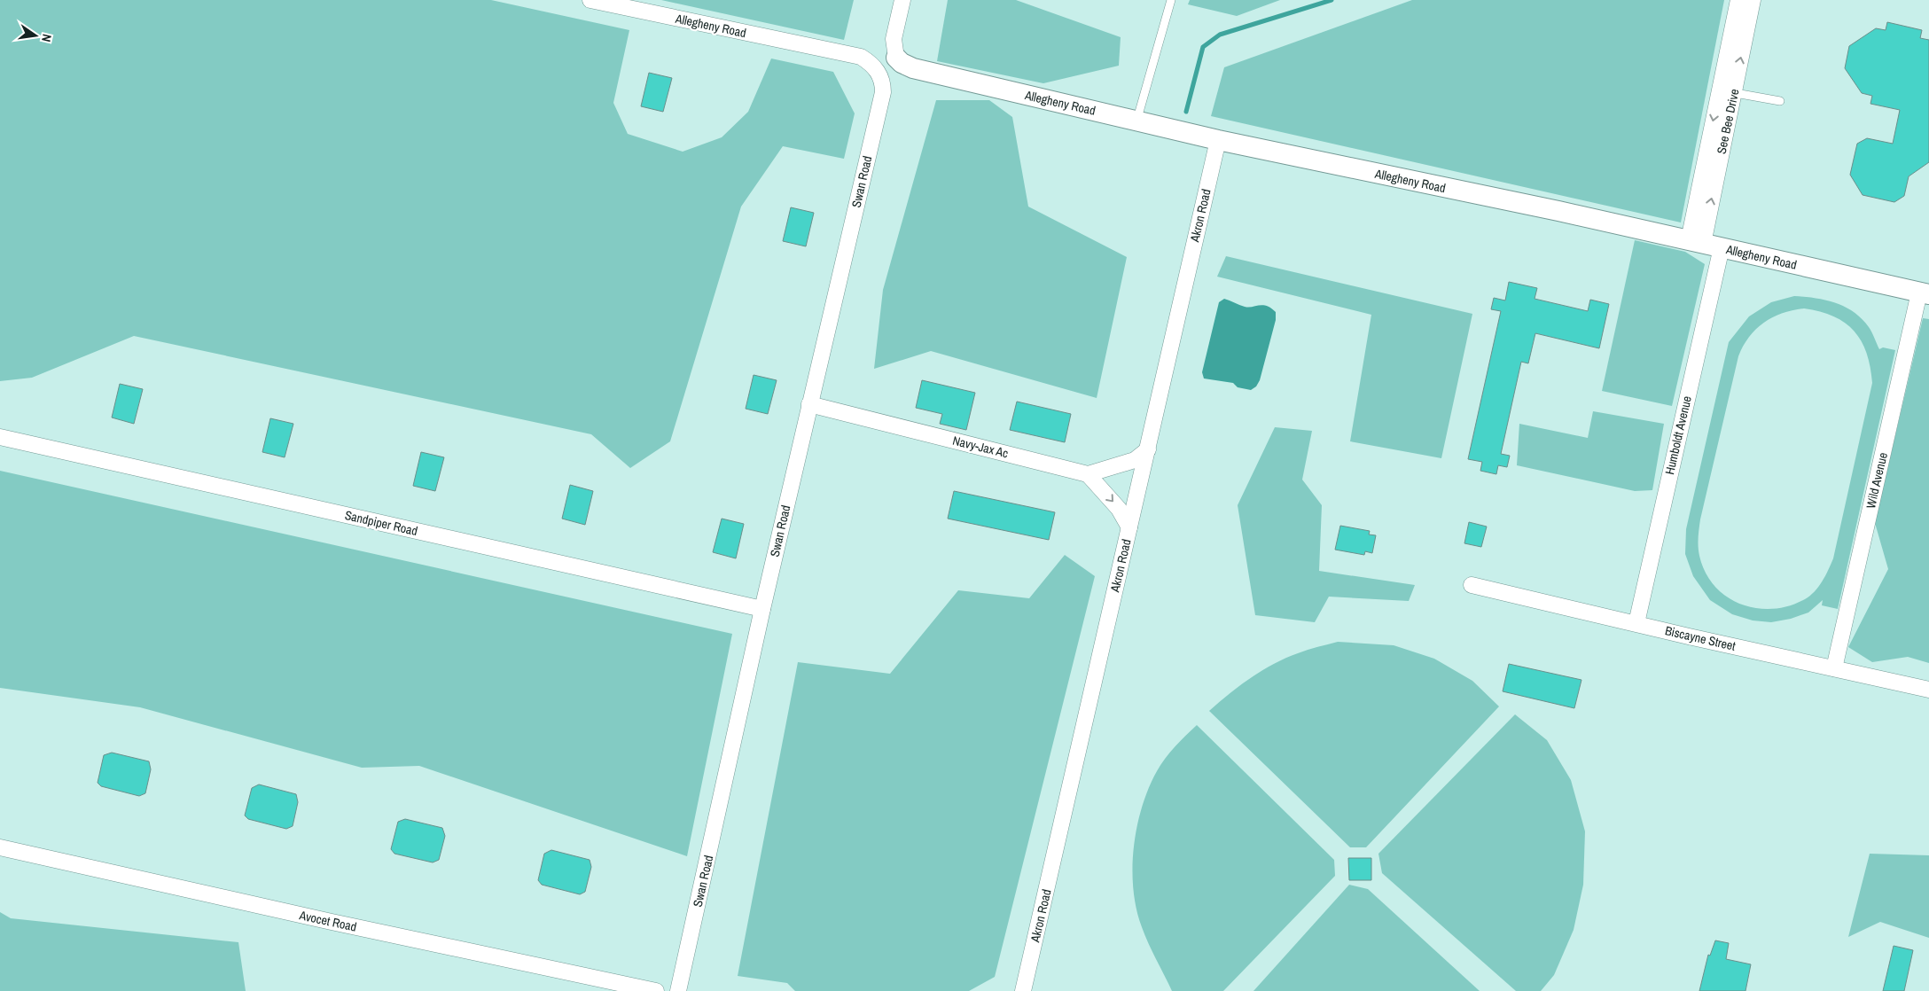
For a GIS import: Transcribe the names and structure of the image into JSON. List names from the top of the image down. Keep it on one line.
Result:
{"streets":{"street":["Allegheny Road","See Bee Drive","Swan Road","Akron Road","Humboldt Avenue","Navy-Jax Ac","Wild Avenue","Sandpiper Road","Biscayne Street","Avocet Road"]},"crossings":[["Allegheny Road","See Bee Drive"],["Allegheny Road","Swan Road"],["Allegheny Road","Akron Road"],["Allegheny Road","Humboldt Avenue"],["Allegheny Road","Wild Avenue"],["See Bee Drive","Humboldt Avenue"],["Swan Road","Navy-Jax Ac"],["Swan Road","Sandpiper Road"],["Humboldt Avenue","Biscayne Street"],["Wild Avenue","Biscayne Street"]],"north":"right"}
